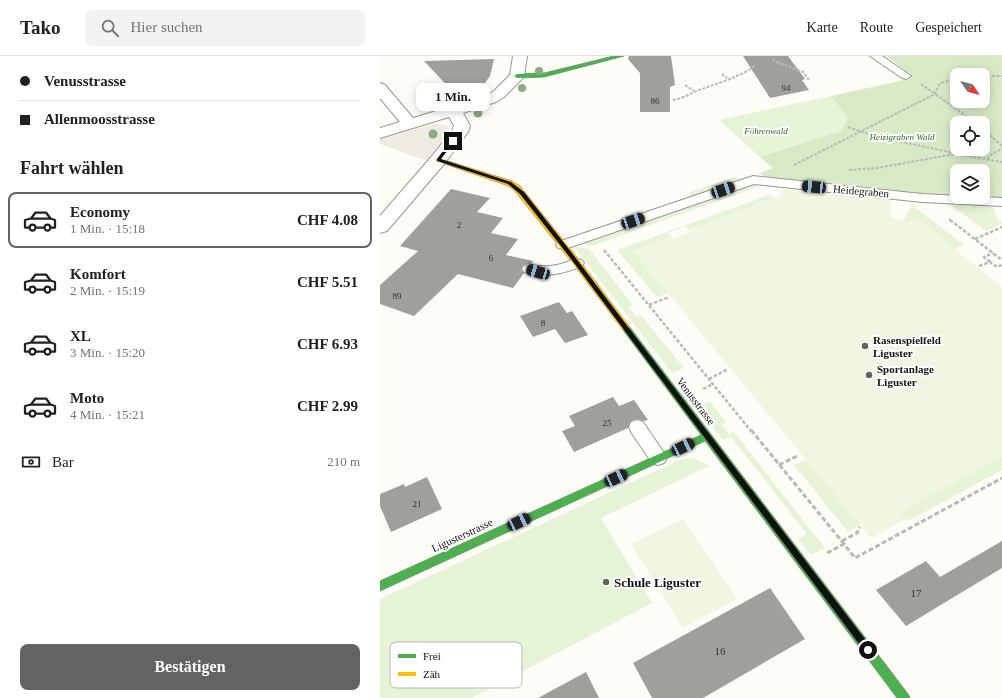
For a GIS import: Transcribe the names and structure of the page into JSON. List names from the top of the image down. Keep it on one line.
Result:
{"streets":{"street":["Venusstrasse","Ligusterstrasse"],"lane":["Heidegraben"]},"crossings":[["Heidegraben","Venusstrasse"],["Venusstrasse","Ligusterstrasse"]],"parks":["Föhrenwald","Heizigraben Wald"],"places":["Rasenspielfeld Liguster","Sportanlage Liguster","Schule Liguster"],"house_numbers":["94","86","2","6","89","8","25","21","17","16"],"legend":["Frei","Zäh"],"north":"bottom right","page":{"header":"Tako","search":"Hier suchen","nav":["Karte","Route","Gespeichert"],"banner":["Venusstrasse","Allenmoosstrasse"],"bubble":"1 Min.","heading":"Fahrt wählen","list":[{"name":"Economy","note":"1 Min. · 15:18","value":"CHF 4.08"},{"name":"Komfort","note":"2 Min. · 15:19","value":"CHF 5.51"},{"name":"XL","note":"3 Min. · 15:20","value":"CHF 6.93"},{"name":"Moto","note":"4 Min. · 15:21","value":"CHF 2.99"}],"pay":["Bar","210 m"],"buttons":"Bestätigen"}}
